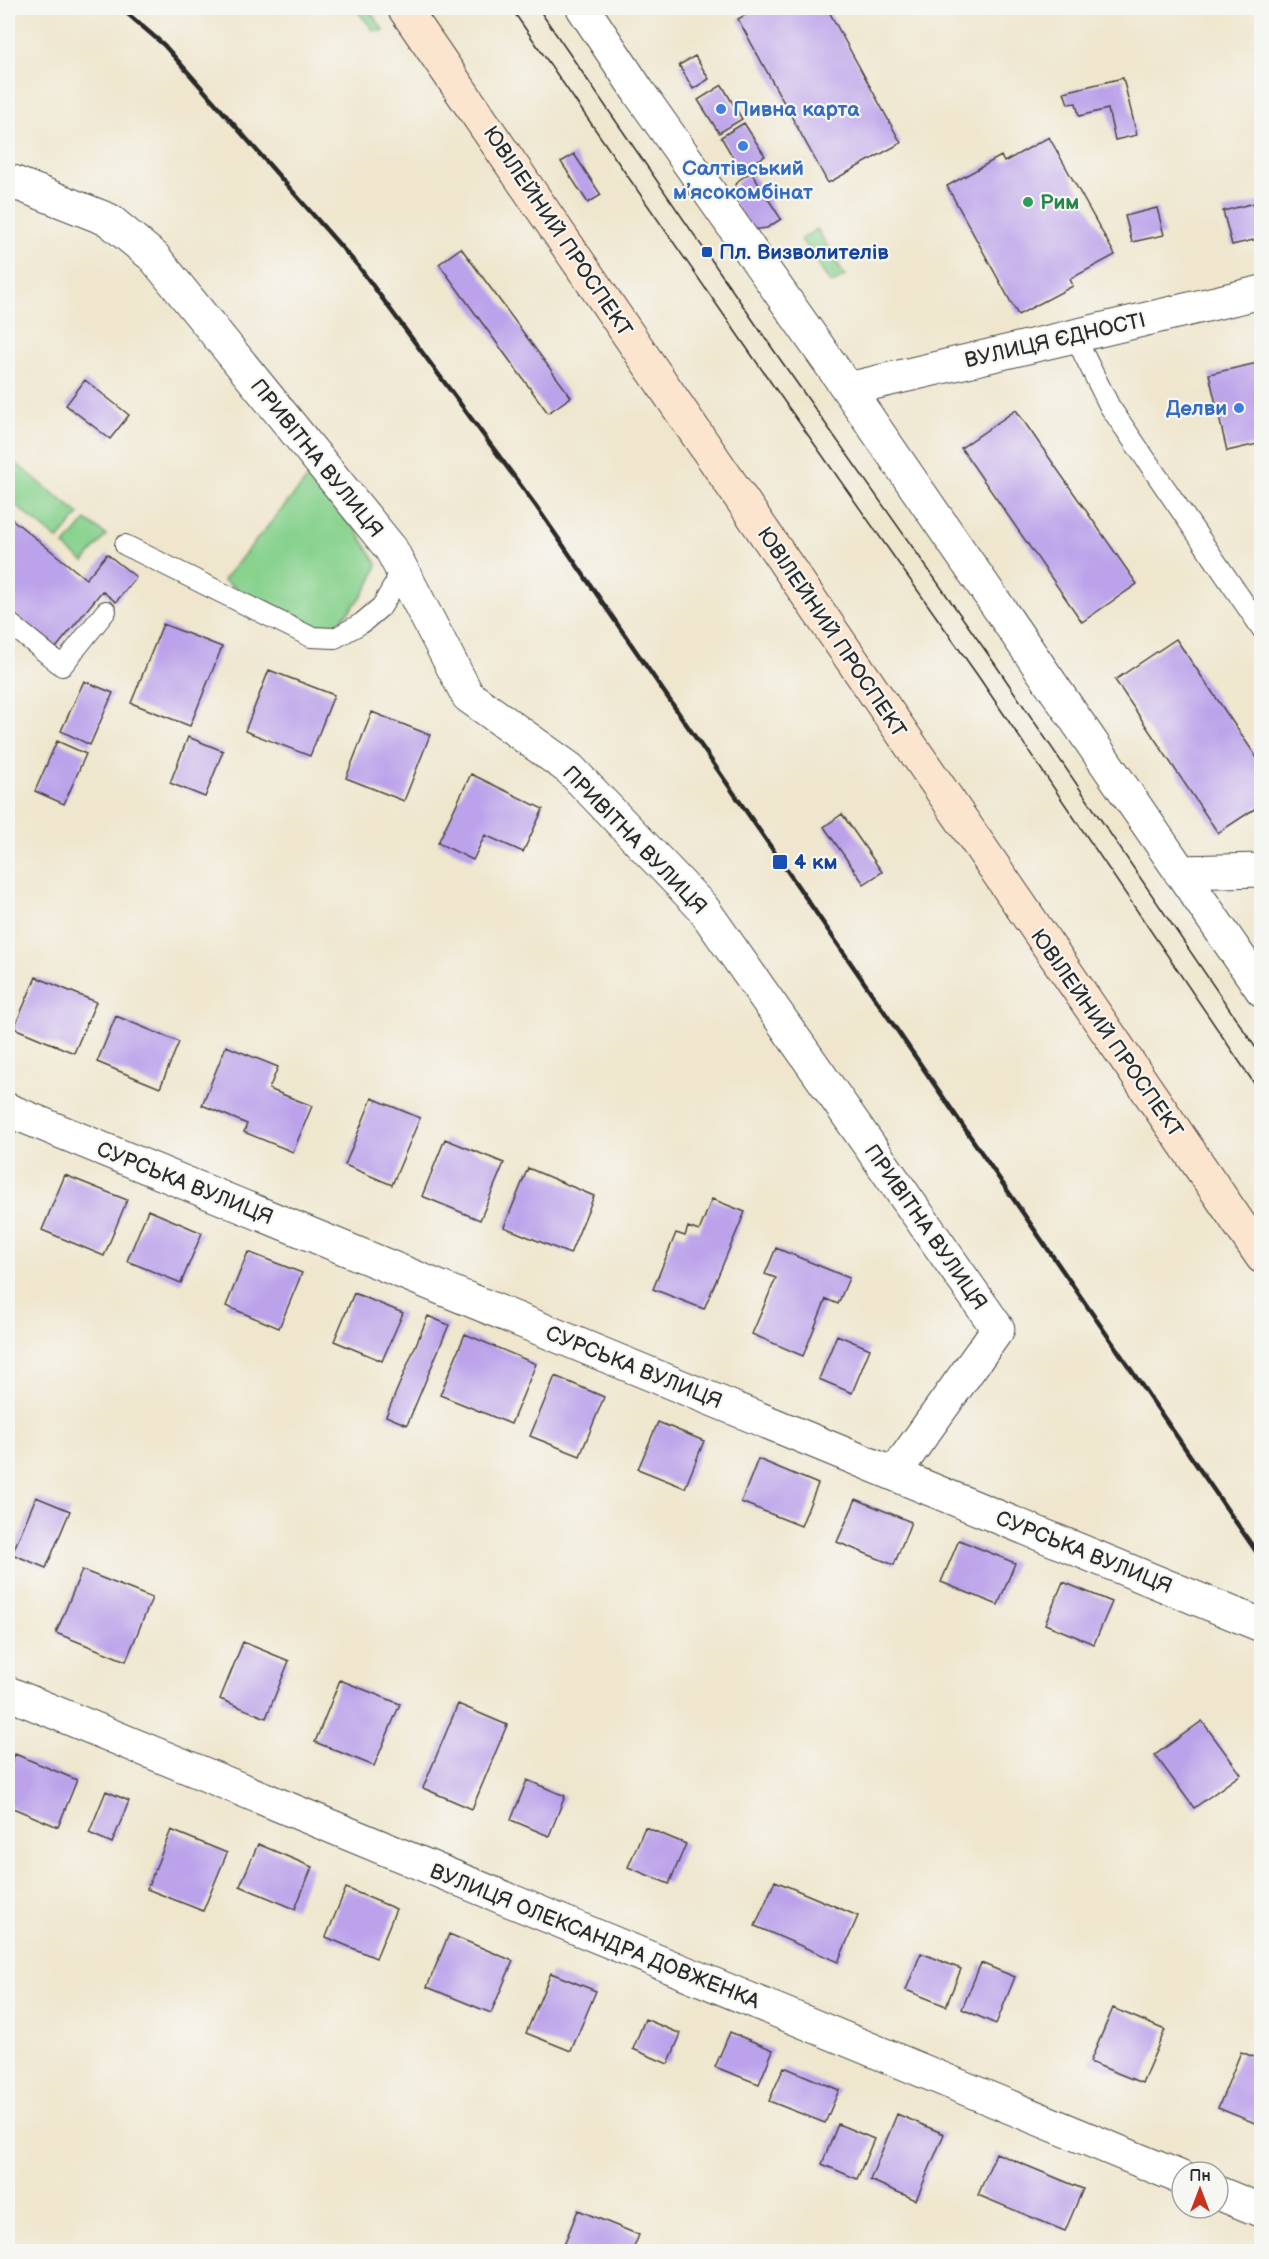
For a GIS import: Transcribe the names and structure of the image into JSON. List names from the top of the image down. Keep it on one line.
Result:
{"streets":{"main road":["ЮВІЛЕЙНИЙ ПРОСПЕКТ"],"street":["ВУЛИЦЯ ЄДНОСТІ","ПРИВІТНА ВУЛИЦЯ","СУРСЬКА ВУЛИЦЯ","ВУЛИЦЯ ОЛЕКСАНДРА ДОВЖЕНКА"]},"crossings":[["ПРИВІТНА ВУЛИЦЯ","СУРСЬКА ВУЛИЦЯ"]],"places":{"other":["Пивна карта","Салтівський мʼясокомбінат","Рим","Делви"],"transit":["Пл. Визволителів","4 км"]},"north":"top"}
